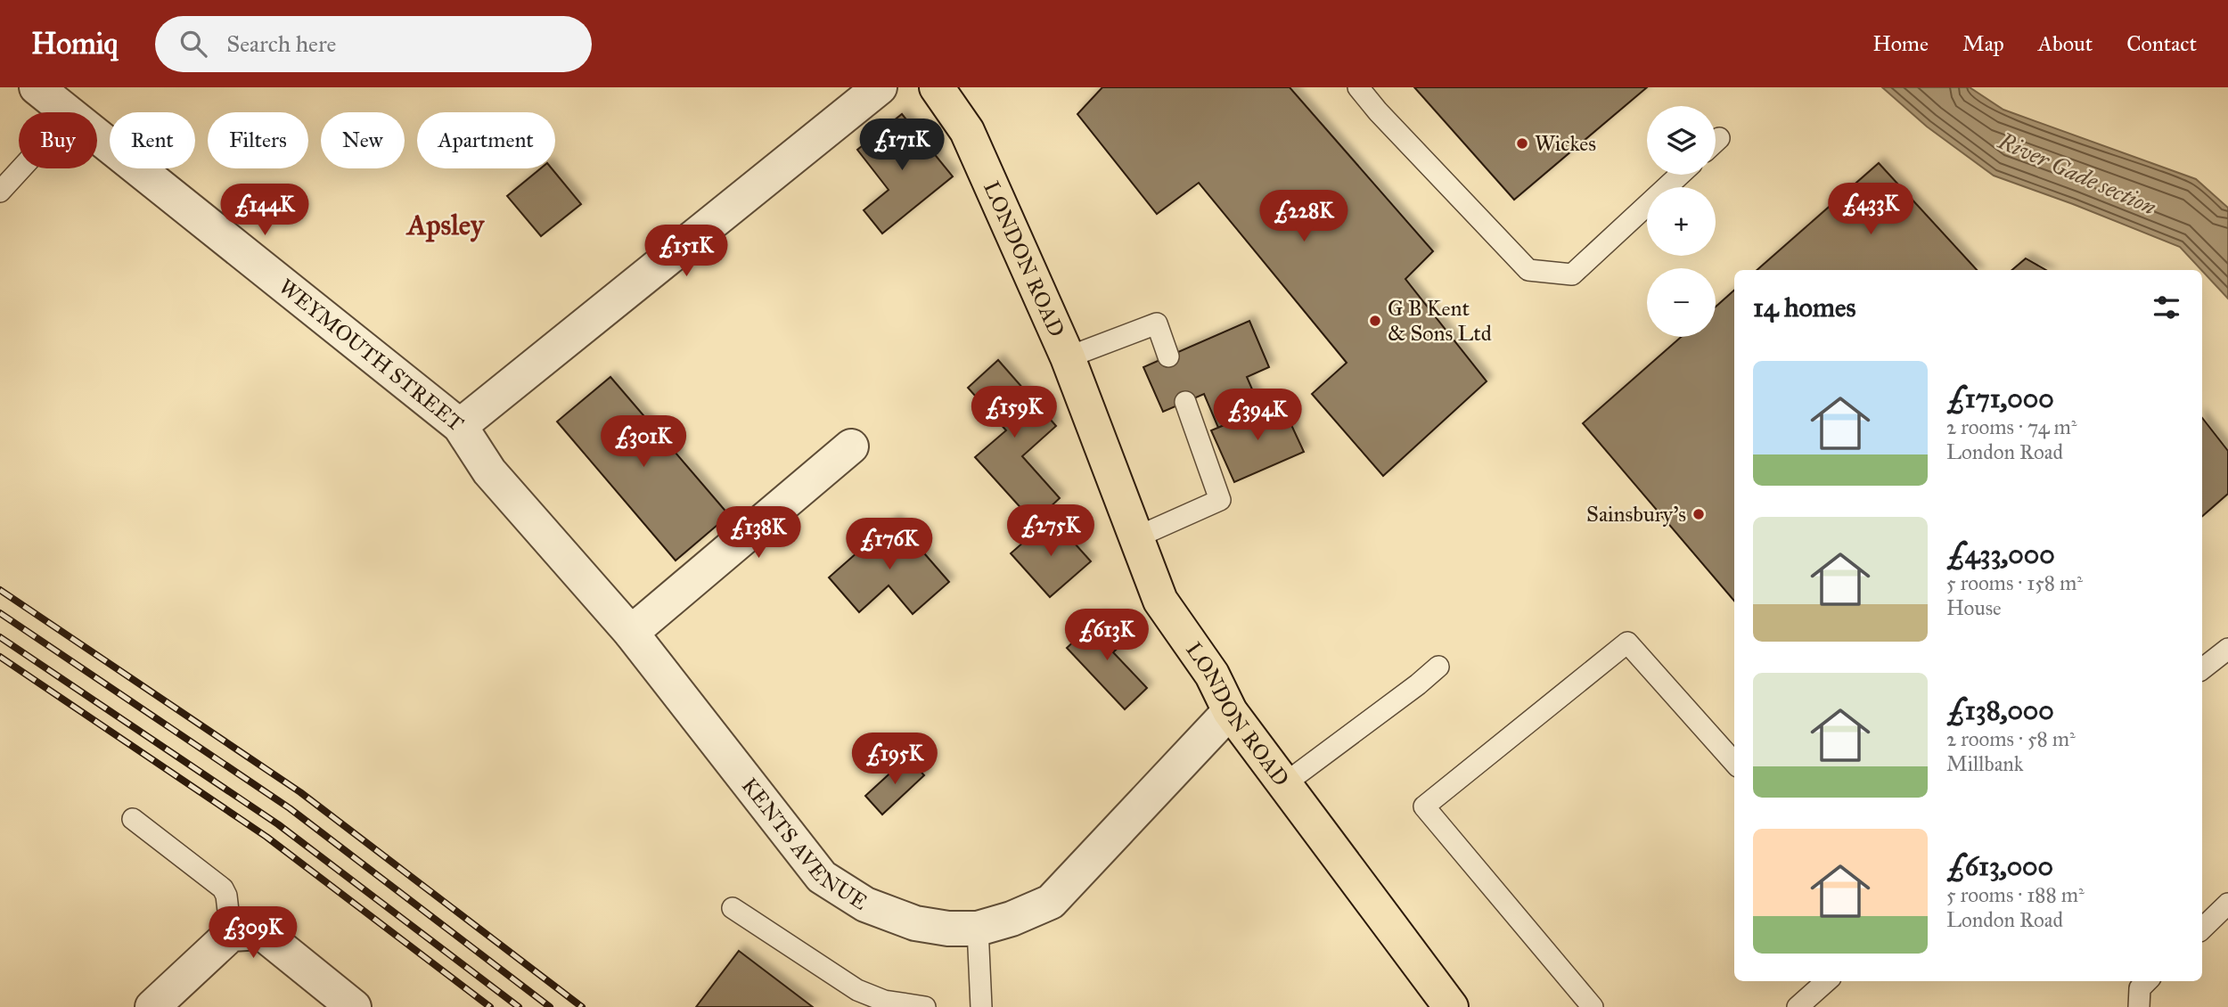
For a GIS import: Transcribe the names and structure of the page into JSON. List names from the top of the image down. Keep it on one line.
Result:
{"streets":{"main road":["LONDON ROAD"],"street":["WEYMOUTH STREET","KENTS AVENUE"]},"crossings":[["LONDON ROAD","KENTS AVENUE"],["WEYMOUTH STREET","KENTS AVENUE"]],"districts":["Apsley"],"water":["River Gade section"],"places":["Wickes","G B Kent & Sons Ltd","Sainsbury's"],"page":{"header":"Homiq","search":"Search here","nav":["Home","Map","About","Contact"],"map_buttons":["+","−"],"chip":["Buy","Rent","Filters","New","Apartment"],"price":["£171K","£433K","£144K","£228K","£151K","£159K","£394K","£301K","£275K","£138K","£176K","£613K","£195K","£309K"],"heading":"14 homes","list":[{"name":"£171,000","note":"2 rooms · 74 m² · London Road"},{"name":"£433,000","note":"5 rooms · 158 m² · House"},{"name":"£138,000","note":"2 rooms · 58 m² · Millbank"},{"name":"£613,000","note":"5 rooms · 188 m² · London Road"}]}}
